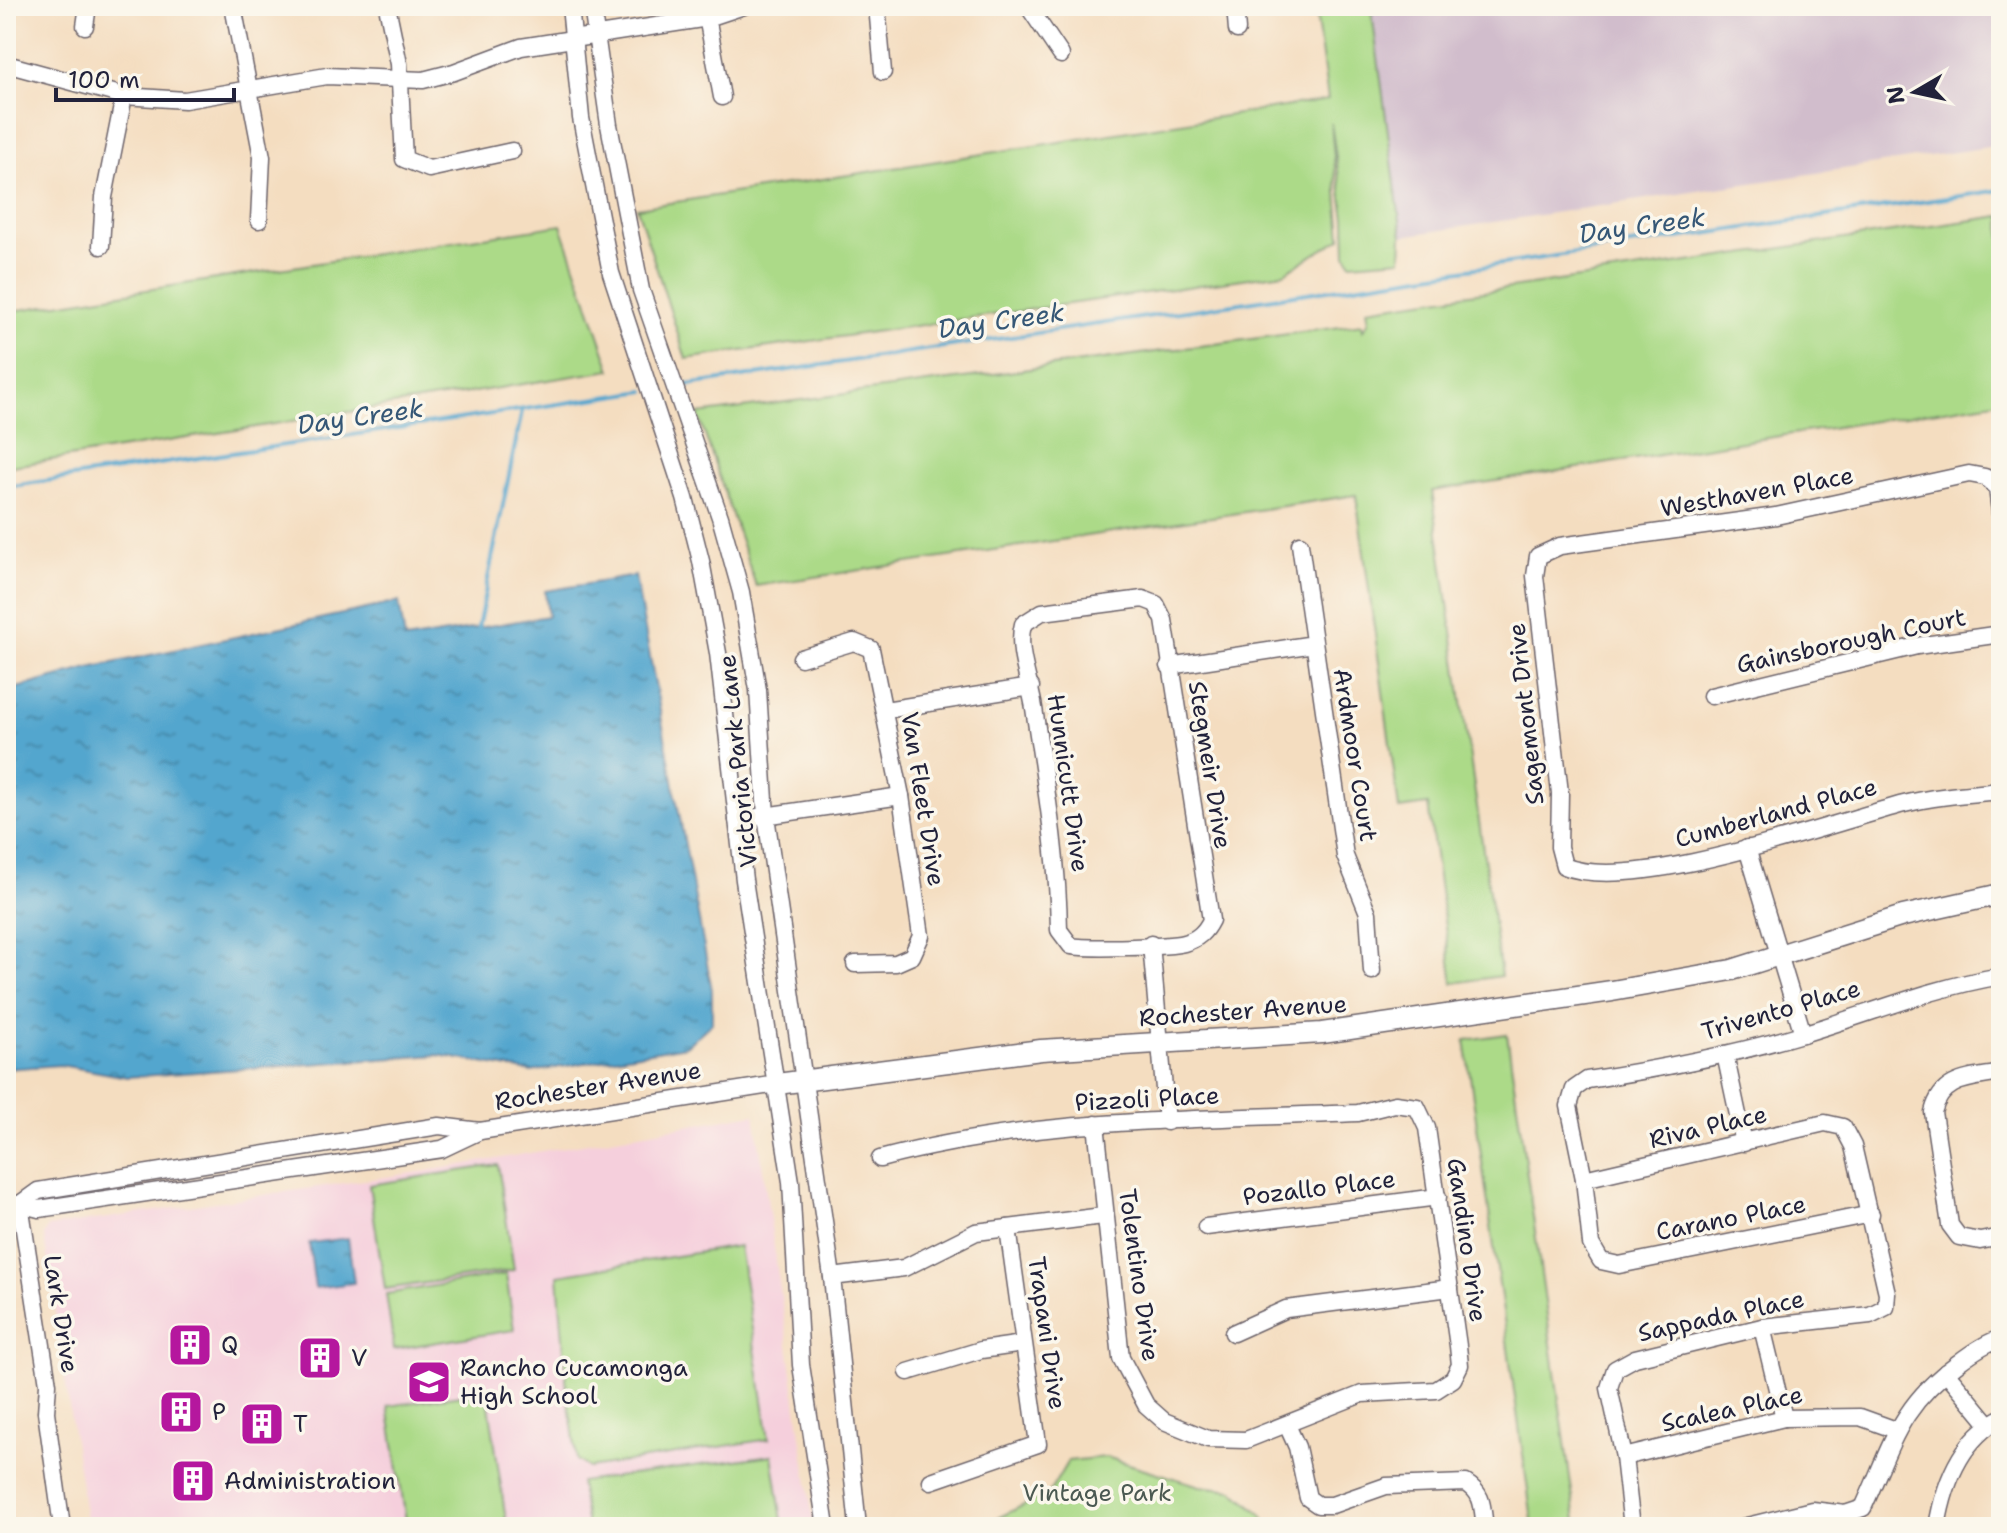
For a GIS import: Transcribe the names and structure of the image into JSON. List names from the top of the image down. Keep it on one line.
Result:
{"streets":{"main road":["Rochester Avenue"],"street":["Westhaven Place","Gainsborough Court","Sagemont Drive","Ardmoor Court","Victoria Park Lane","Stegmeir Drive","Hunnicutt Drive","Van Fleet Drive","Cumberland Place","Trivento Place","Pizzoli Place","Riva Place","Pozallo Place","Carano Place","Gandino Drive","Tolentino Drive","Lark Drive","Sappada Place","Trapani Drive","Scalea Place"]},"crossings":[["Westhaven Place","Sagemont Drive"],["Sagemont Drive","Cumberland Place"],["Victoria Park Lane","Rochester Avenue"],["Stegmeir Drive","Hunnicutt Drive"],["Trivento Place","Riva Place"],["Trivento Place","Carano Place"],["Rochester Avenue","Lark Drive"],["Pizzoli Place","Gandino Drive"],["Pizzoli Place","Tolentino Drive"],["Riva Place","Carano Place"],["Riva Place","Sappada Place"],["Pozallo Place","Gandino Drive"],["Carano Place","Sappada Place"],["Gandino Drive","Tolentino Drive"],["Sappada Place","Scalea Place"]],"water":["Day Creek"],"parks":["Vintage Park"],"places":{"building":["Q","V","P","T","Administration"],"school or university":["Rancho Cucamonga High School"]},"scale_bar":"100 m","north":"left"}
